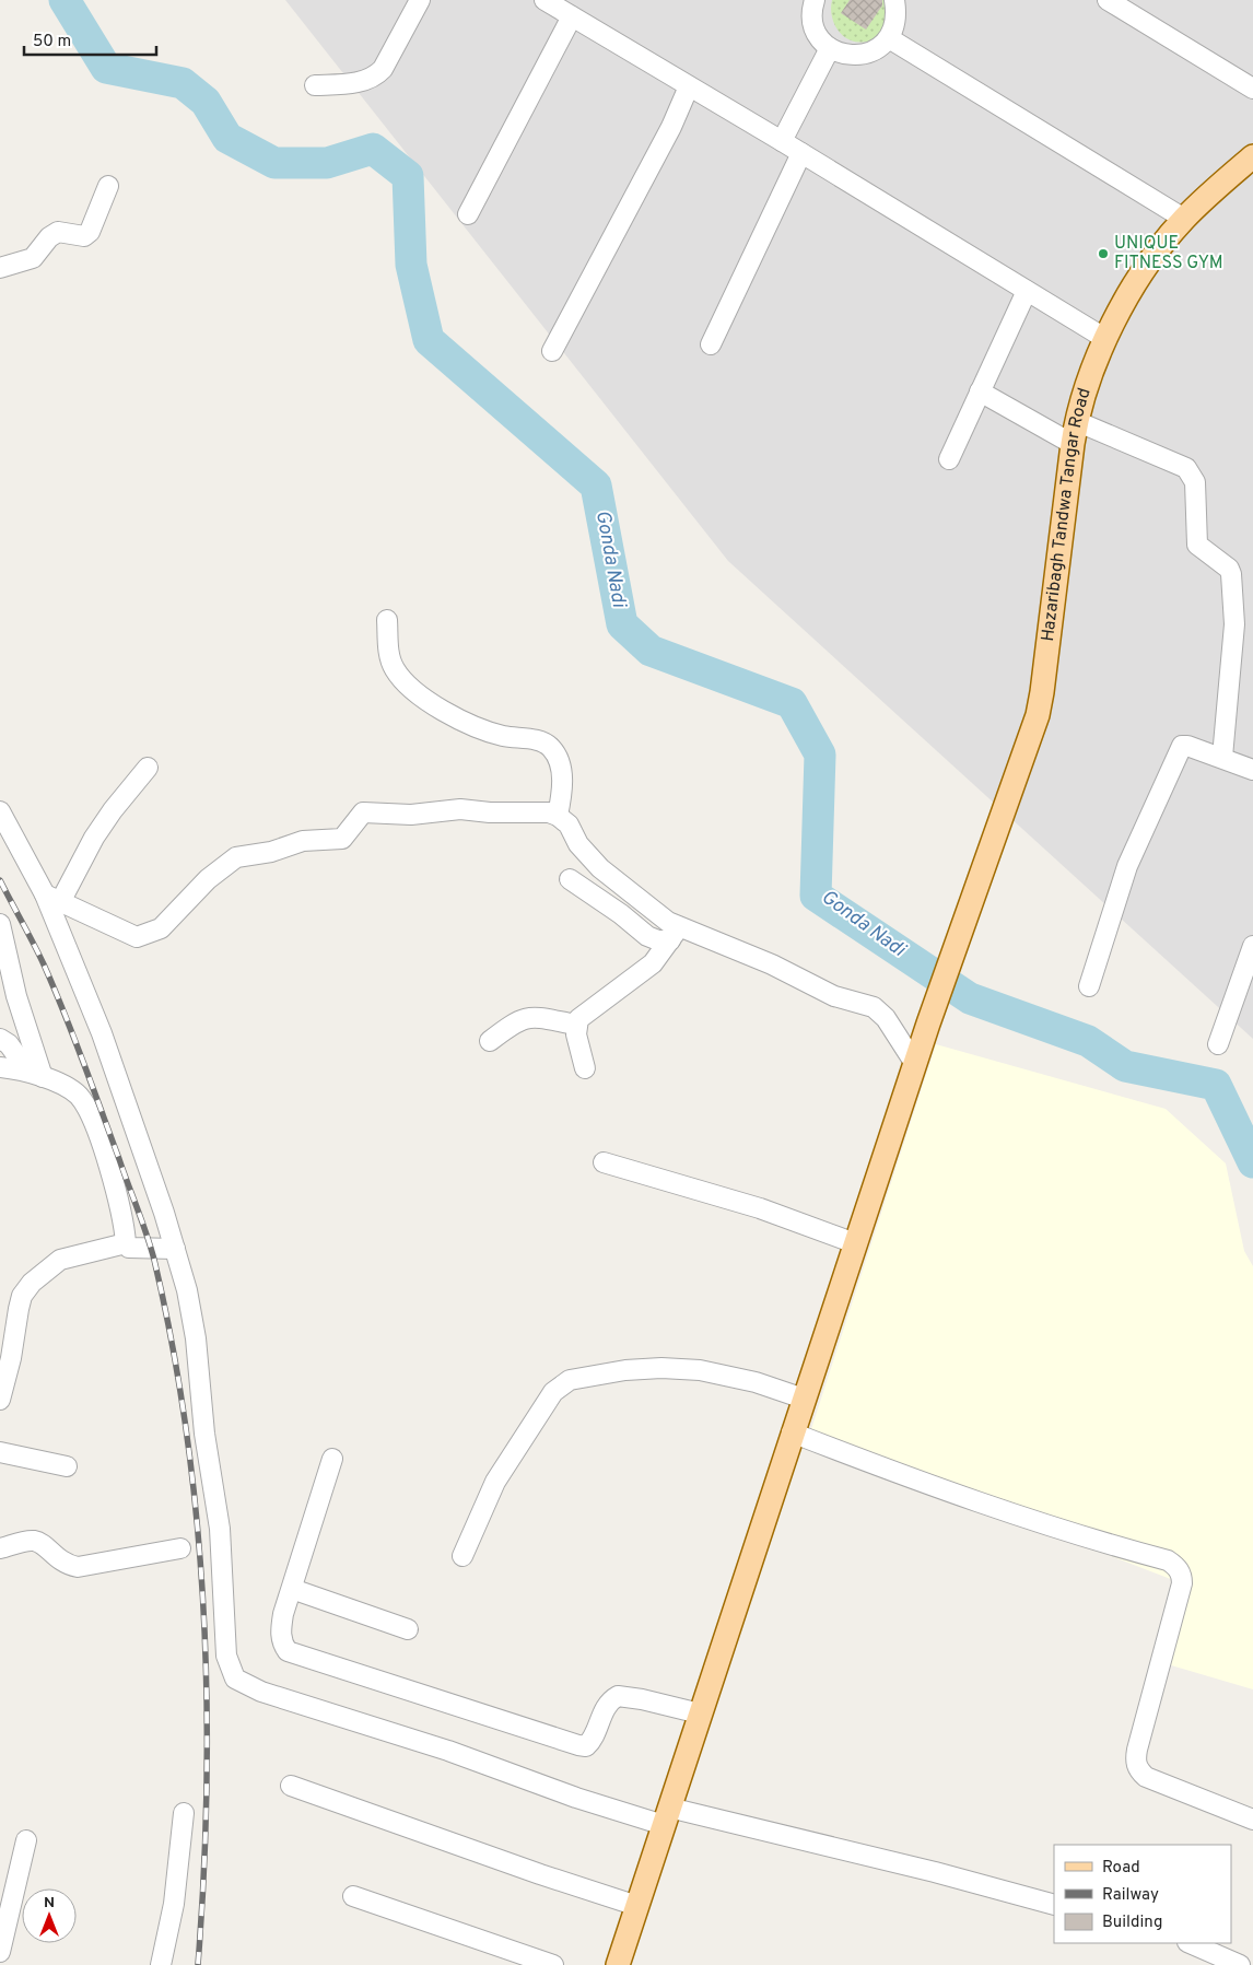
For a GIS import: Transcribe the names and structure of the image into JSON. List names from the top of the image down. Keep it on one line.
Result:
{"streets":{"main road":["Hazaribagh Tandwa Tangar Road"]},"water":["Gonda Nadi"],"places":["UNIQUE FITNESS GYM"],"legend":["Road","Railway","Building"],"scale_bar":"50 m","north":"top"}
